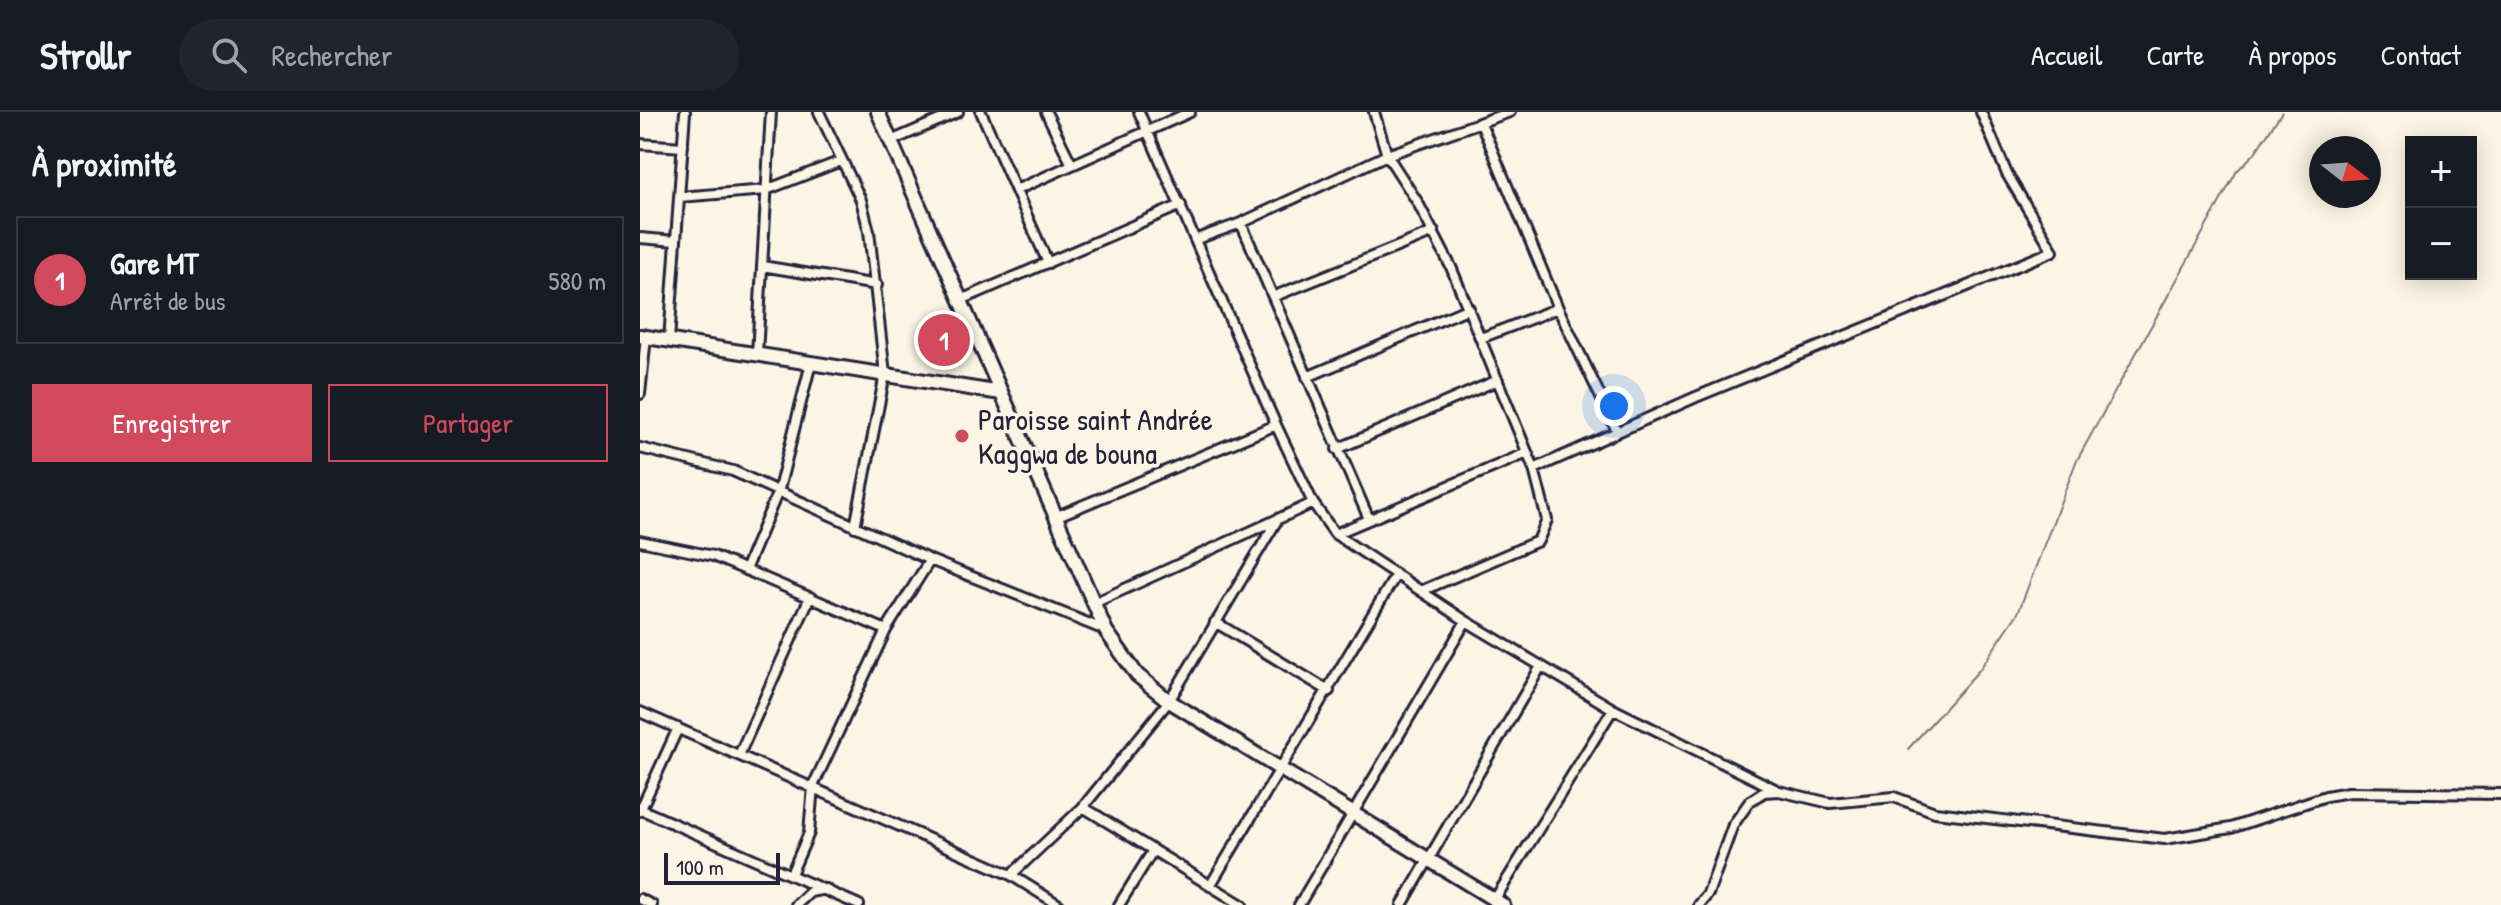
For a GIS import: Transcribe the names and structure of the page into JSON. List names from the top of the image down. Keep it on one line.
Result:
{"places":["Paroisse saint Andrée Kaggwa de bouna"],"scale_bar":"100 m","north":"right","page":{"header":"Strollr","search":"Rechercher","nav":["Accueil","Carte","À propos","Contact"],"heading":"À proximité","map_buttons":["+","−"],"list":[{"mark":"1","name":"Gare MT","note":"Arrêt de bus","value":"580 m"}],"pins":"1","buttons":["Enregistrer","Partager"],"scale":"100 m"}}
